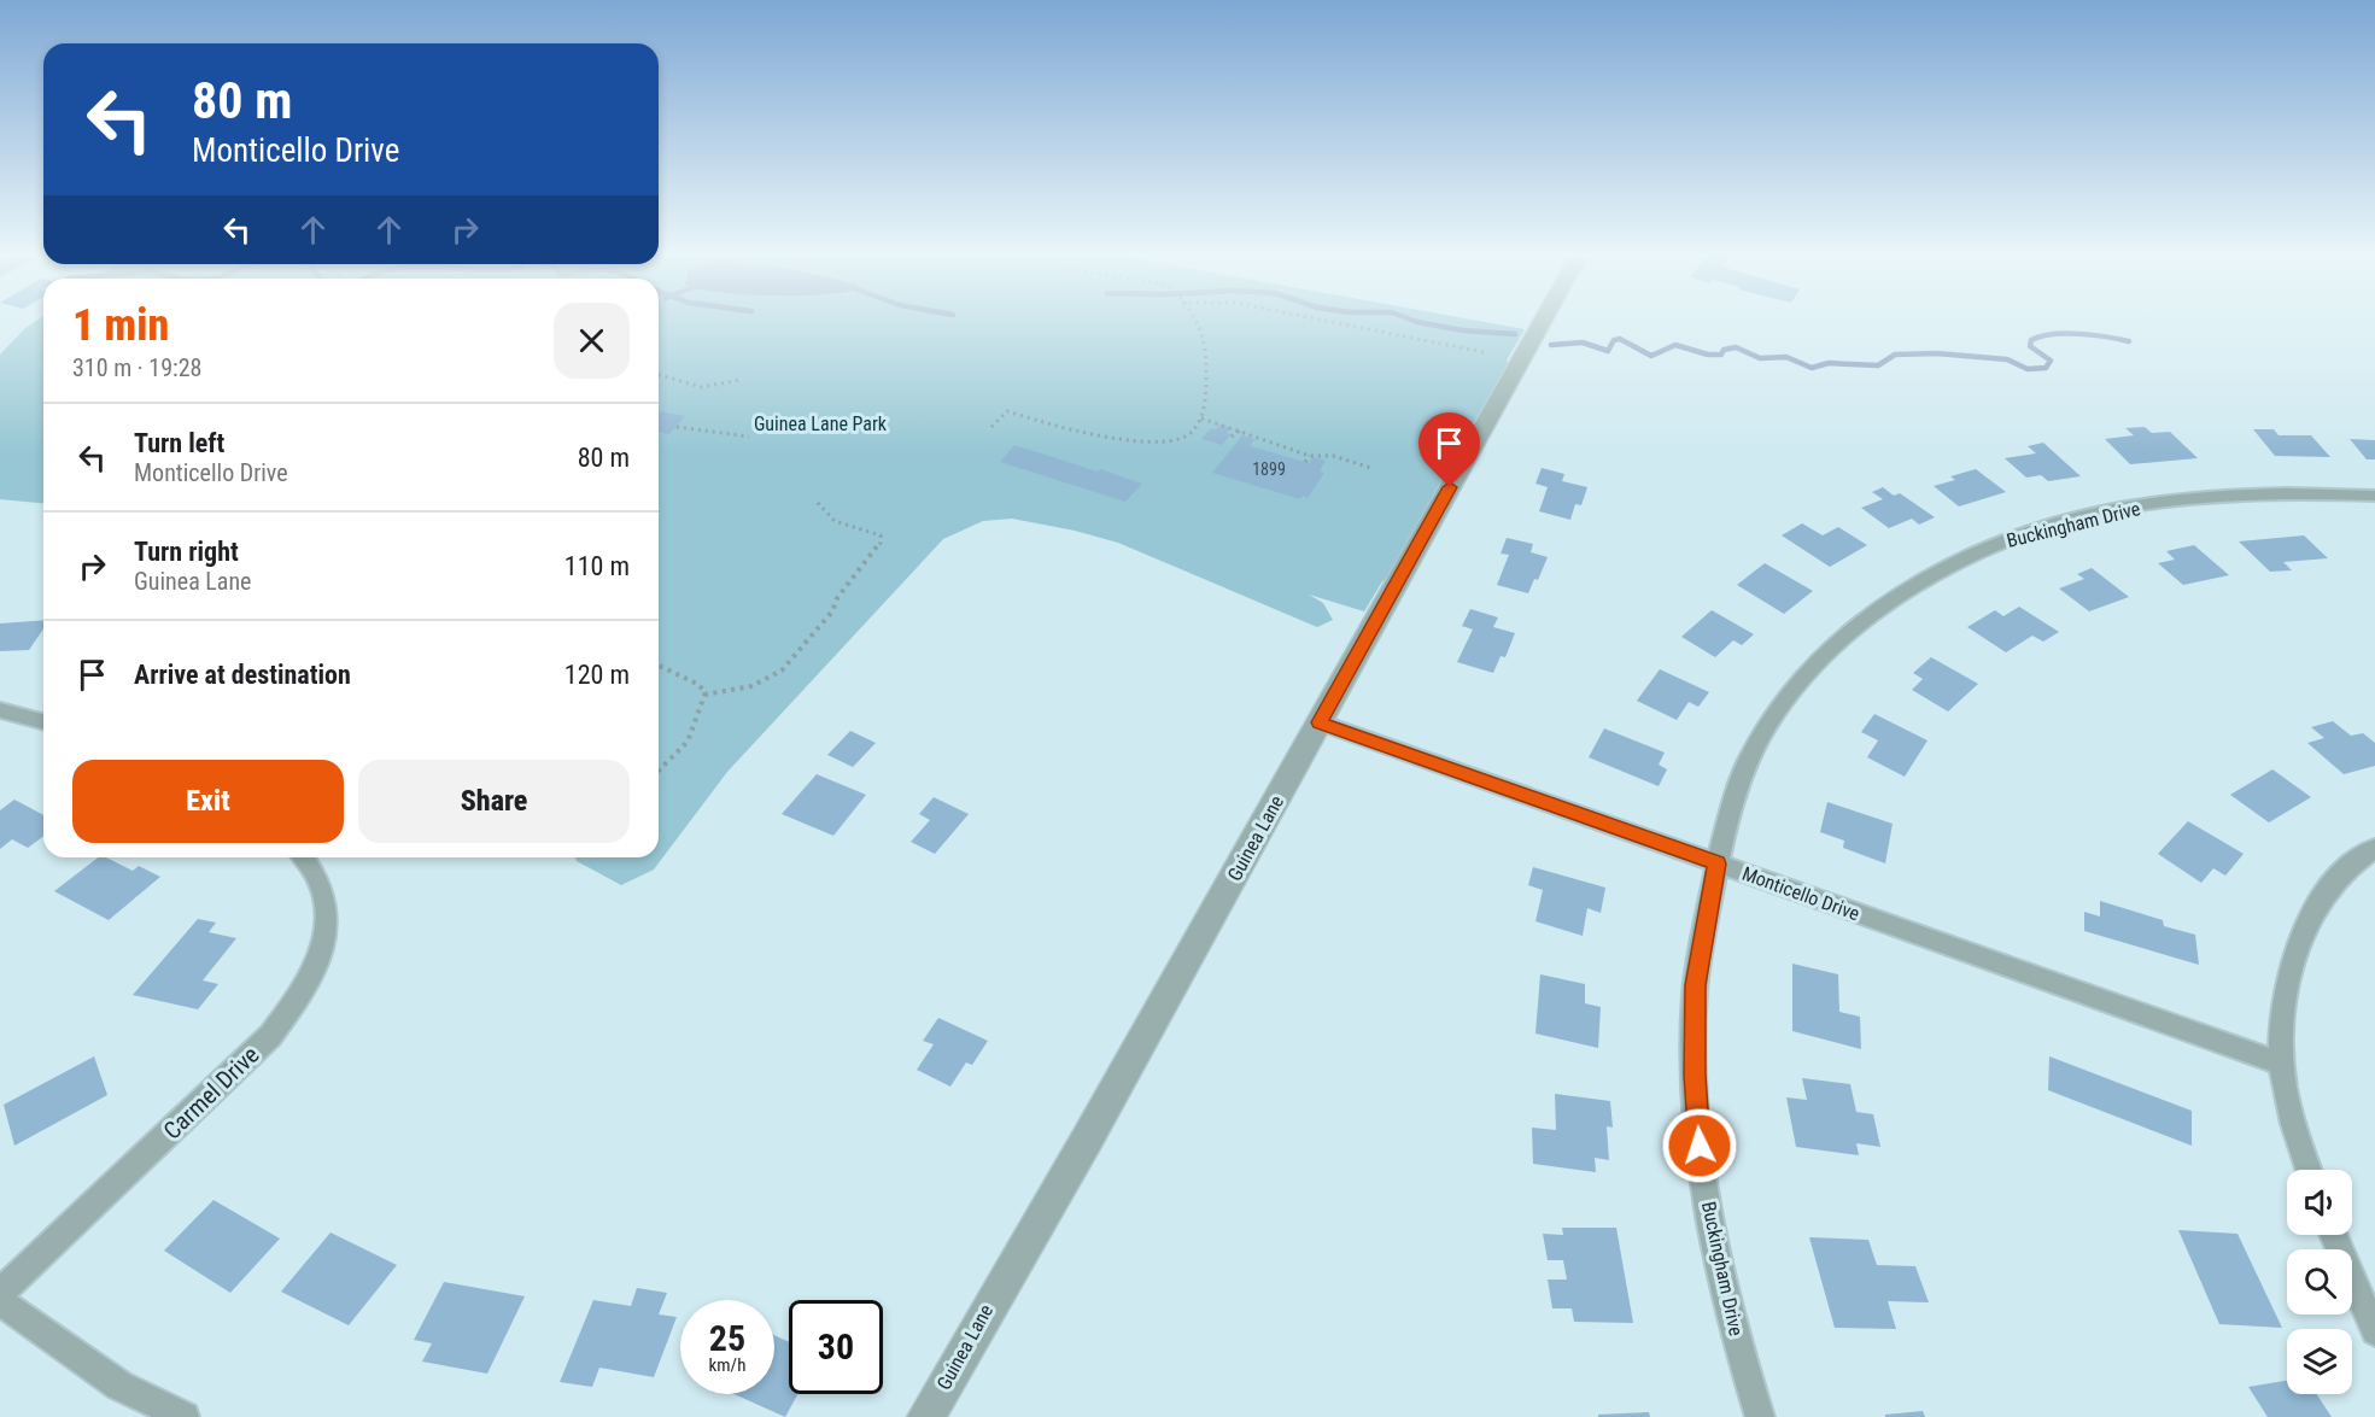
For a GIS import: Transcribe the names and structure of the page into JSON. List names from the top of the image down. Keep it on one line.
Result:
{"streets":{"street":["Buckingham Drive","Guinea Lane","Monticello Drive","Carmel Drive"]},"crossings":[["Buckingham Drive","Monticello Drive"],["Guinea Lane","Monticello Drive"]],"parks":["Guinea Lane Park"],"house_numbers":["1899"],"page":{"turn":["80 m","Monticello Drive"],"heading":["1 min","310 m · 19:28"],"list":[{"name":"Turn left","note":"Monticello Drive","value":"80 m"},{"name":"Turn right","note":"Guinea Lane","value":"110 m"},{"name":"Arrive at destination","value":"120 m"}],"buttons":["Exit","Share"],"speed":"25 km/h","limit":"30"}}
